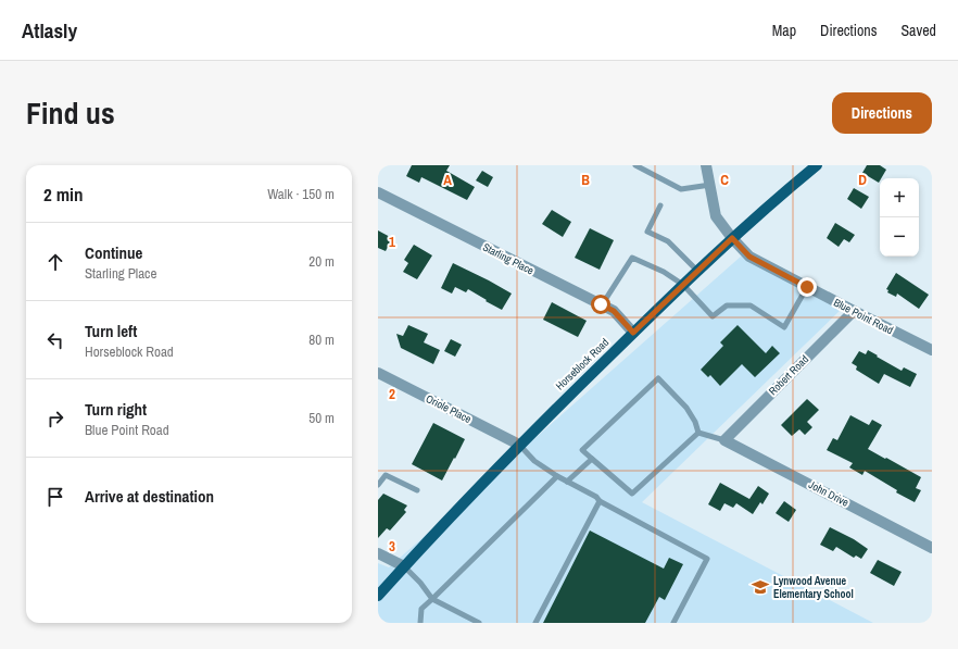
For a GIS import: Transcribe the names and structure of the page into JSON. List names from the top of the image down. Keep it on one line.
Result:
{"streets":{"main road":["Horseblock Road"],"street":["Starling Place","Blue Point Road","Robert Road","Oriole Place","John Drive"]},"crossings":[["Starling Place","Horseblock Road"],["Blue Point Road","Horseblock Road"],["Blue Point Road","Robert Road"],["Horseblock Road","Oriole Place"],["Robert Road","John Drive"]],"places":{"school or university":["Lynwood Avenue Elementary School"]},"page":{"header":"Atlasly","nav":["Map","Directions","Saved"],"title":"Find us","buttons":"Directions","heading":["2 min","Walk · 150 m"],"map_buttons":["+","−"],"list":[["Continue","Starling Place","20 m"],["Turn left","Horseblock Road","80 m"],["Turn right","Blue Point Road","50 m"],"Arrive at destination"]},"grid":{"columns":["A","B","C","D"],"rows":["1","2","3"]}}
